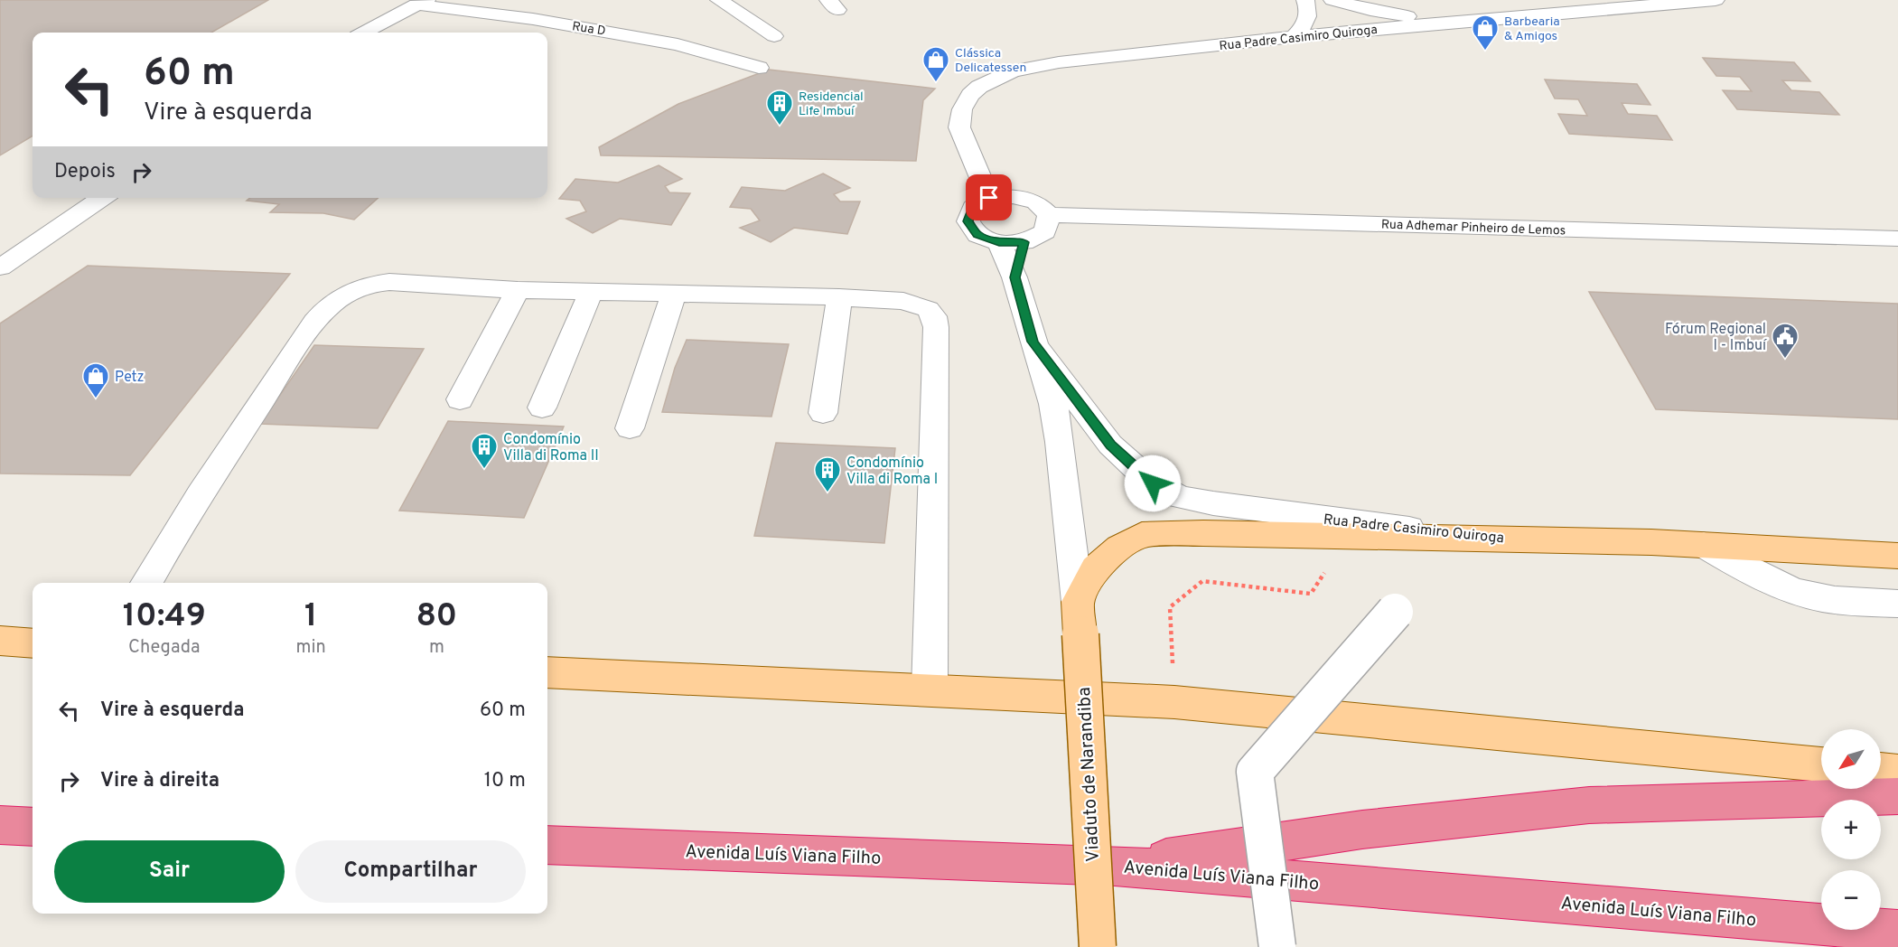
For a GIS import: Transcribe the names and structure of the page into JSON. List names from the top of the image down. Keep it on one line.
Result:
{"streets":{"highway":["Avenida Luís Viana Filho"],"main road":["Rua Padre Casimiro Quiroga","Viaduto de Narandiba"],"street":["Rua D","Rua Adhemar Pinheiro de Lemos"]},"crossings":[["Rua Padre Casimiro Quiroga","Rua Adhemar Pinheiro de Lemos"],["Rua Padre Casimiro Quiroga","Viaduto de Narandiba"]],"places":{"shop":["Barbearia & Amigos","Clássica Delicatessen","Petz"],"building":["Residencial Life Imbuí","Condomínio Villa di Roma II","Condomínio Villa di Roma I"],"public building":["Fórum Regional I - Imbuí"]},"north":"bottom left","page":{"turn":["60 m","Vire à esquerda"],"then":"Depois","eta":["10:49","Chegada","1","min","80","m"],"list":[{"name":"Vire à esquerda","value":"60 m"},{"name":"Vire à direita","value":"10 m"}],"map_buttons":["+","−"],"buttons":["Sair","Compartilhar"]}}
